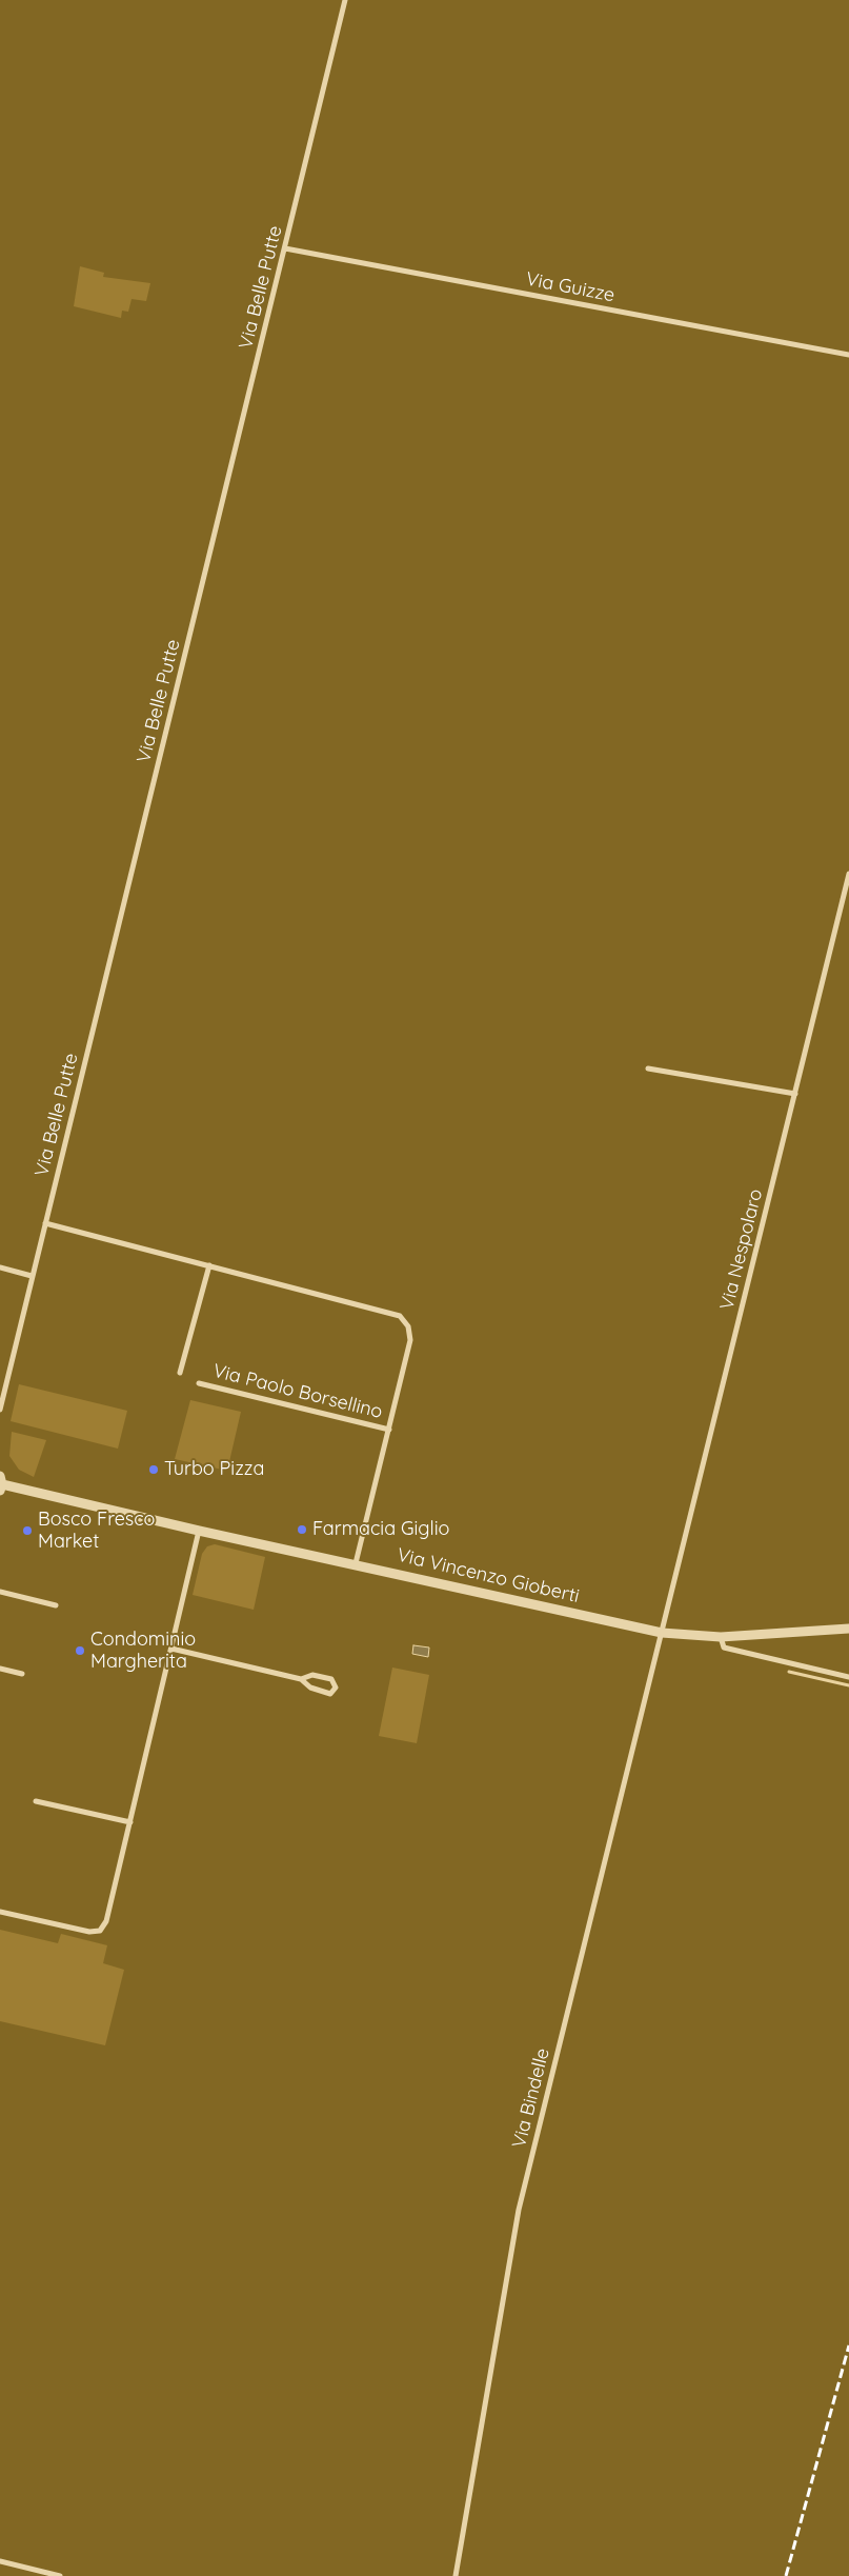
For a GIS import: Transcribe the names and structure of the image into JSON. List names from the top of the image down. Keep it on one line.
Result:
{"streets":{"street":["Via Belle Putte","Via Guizze","Via Nespolaro","Via Paolo Borsellino","Via Vincenzo Gioberti","Via Bindelle"]},"crossings":[["Via Belle Putte","Via Guizze"],["Via Nespolaro","Via Vincenzo Gioberti"],["Via Nespolaro","Via Bindelle"],["Via Vincenzo Gioberti","Via Bindelle"]],"places":["Turbo Pizza","Farmacia Giglio","Bosco Fresco Market","Condominio Margherita"]}
